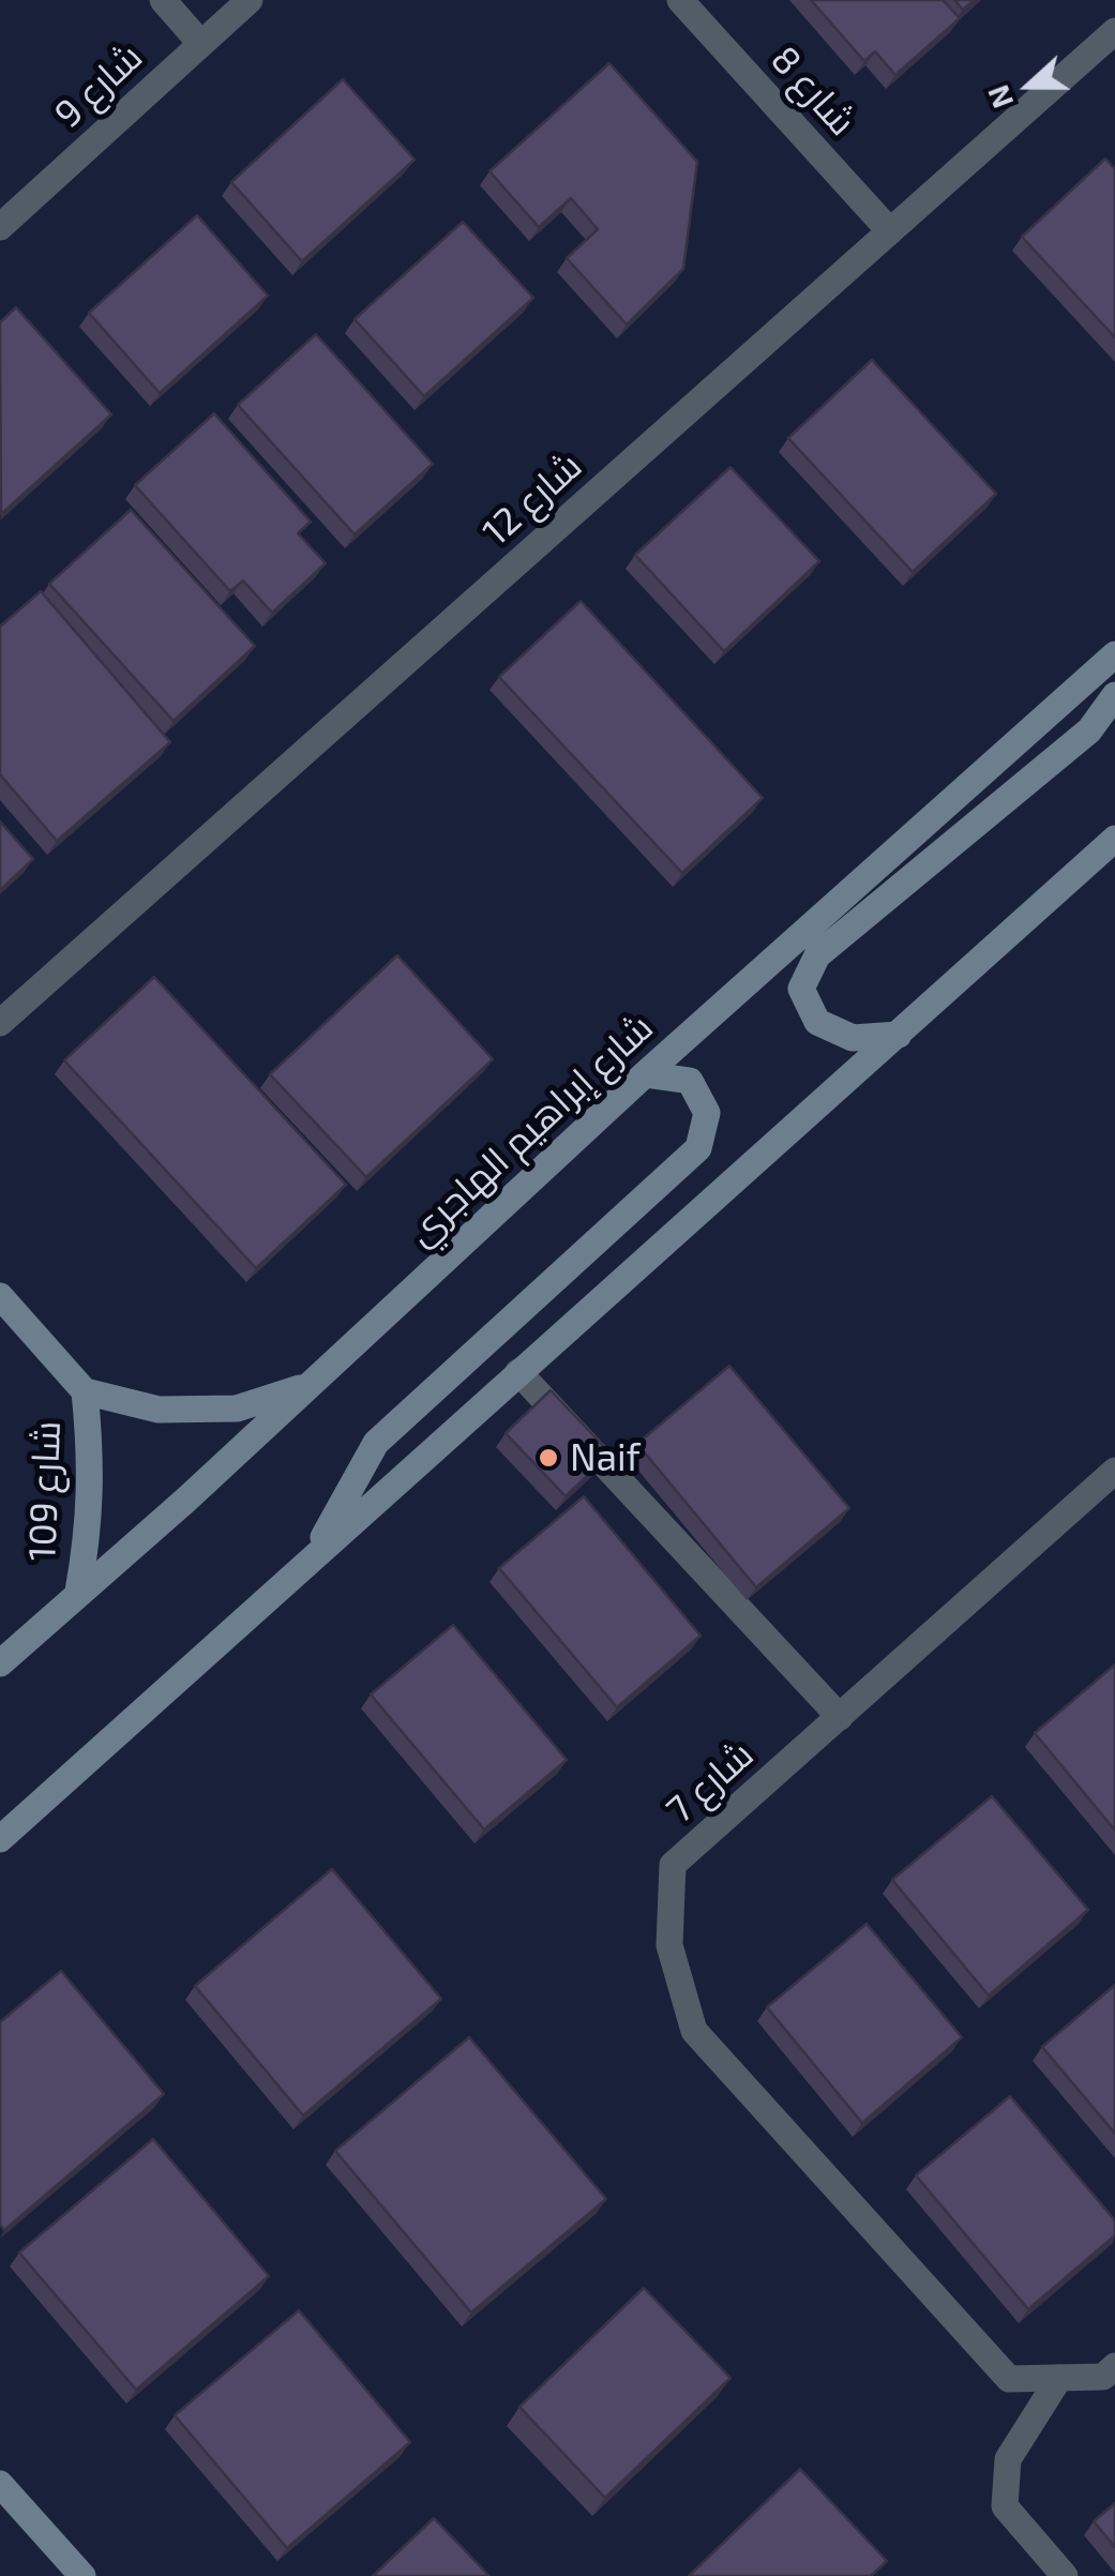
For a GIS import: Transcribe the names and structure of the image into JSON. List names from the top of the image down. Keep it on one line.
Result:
{"streets":{"main road":["شارع إبراهيم الهاجري","شارع 109"],"street":["شارع 9","شارع 8","شارع 12","شارع 7"]},"crossings":[["شارع 8","شارع 12"],["شارع إبراهيم الهاجري","شارع 109"]],"places":["Naif"],"north":"left"}
